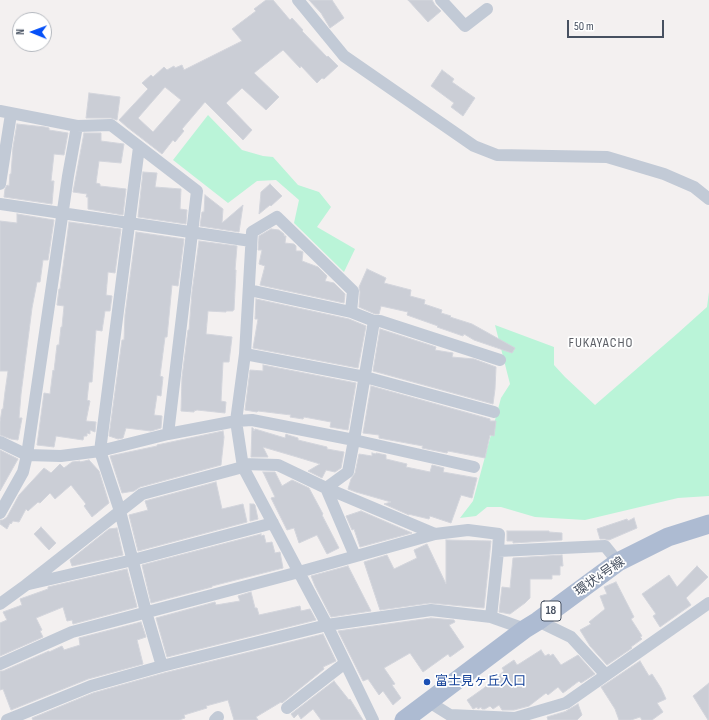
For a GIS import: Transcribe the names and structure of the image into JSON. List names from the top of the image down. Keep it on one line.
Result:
{"streets":{"main road":["環状4号線","18"]},"districts":["FUKAYACHO"],"places":["富士見ヶ丘入口"],"scale_bar":"50 m","north":"left"}
